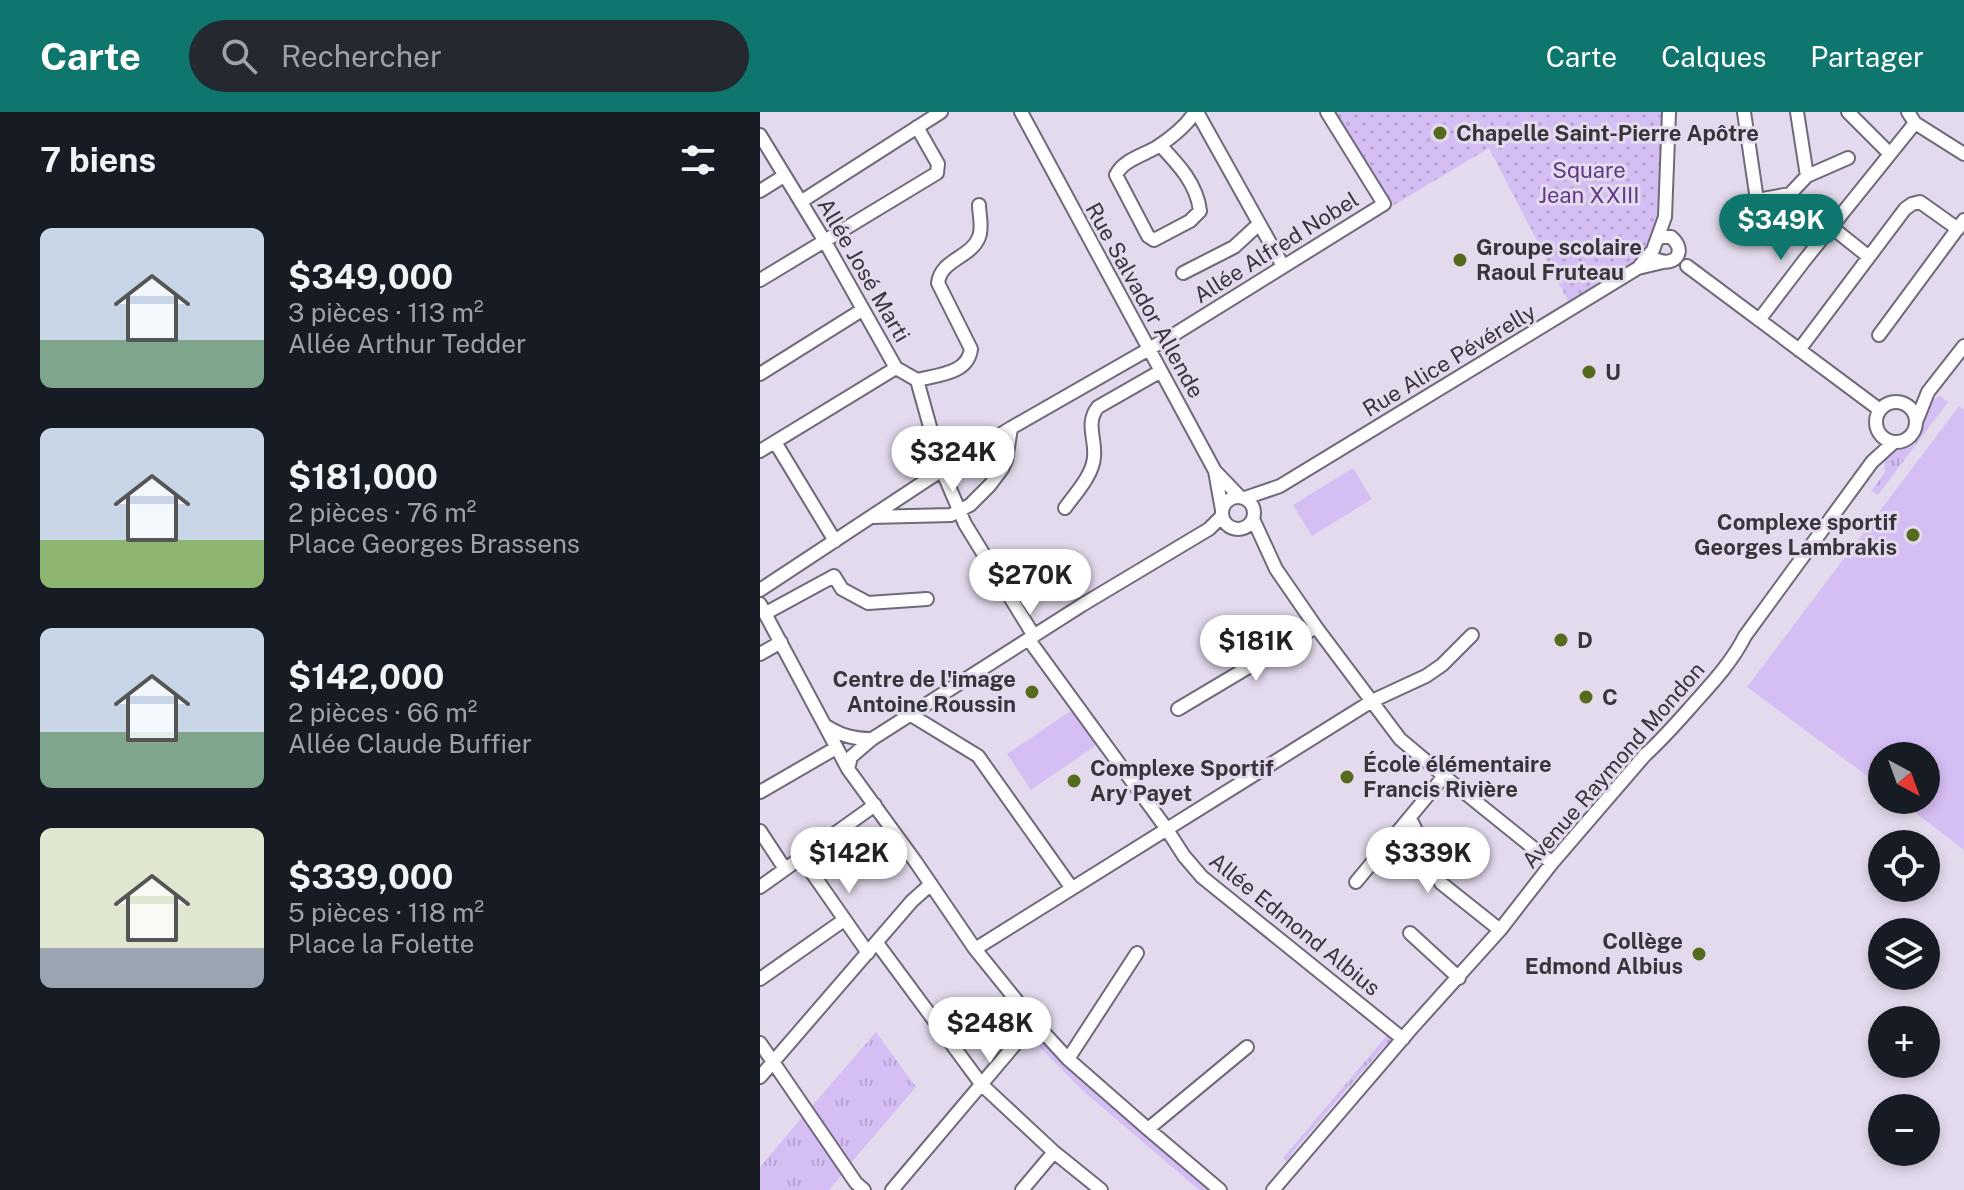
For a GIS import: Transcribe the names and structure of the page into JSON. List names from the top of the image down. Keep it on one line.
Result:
{"streets":{"street":["Allée Alfred Nobel","Allée José Marti","Rue Salvador Allende","Rue Alice Pévérelly","Avenue Raymond Mondon","Allée Edmond Albius"]},"crossings":[["Allée Alfred Nobel","Rue Salvador Allende"],["Rue Salvador Allende","Rue Alice Pévérelly"],["Avenue Raymond Mondon","Allée Edmond Albius"]],"parks":["Square Jean XXIII"],"places":["Chapelle Saint-Pierre Apôtre","Groupe scolaire Raoul Fruteau","U","Complexe sportif Georges Lambrakis","D","Centre de l'image Antoine Roussin","C","École élémentaire Francis Rivière","Complexe Sportif Ary Payet","Collège Edmond Albius"],"north":"bottom right","page":{"header":"Carte","search":"Rechercher","nav":["Carte","Calques","Partager"],"heading":"7 biens","price":["$349K","$324K","$270K","$181K","$142K","$339K","$248K"],"list":[{"name":"$349,000","note":"3 pièces · 113 m² · Allée Arthur Tedder"},{"name":"$181,000","note":"2 pièces · 76 m² · Place Georges Brassens"},{"name":"$142,000","note":"2 pièces · 66 m² · Allée Claude Buffier"},{"name":"$339,000","note":"5 pièces · 118 m² · Place la Folette"}],"map_buttons":["+","−"]}}
